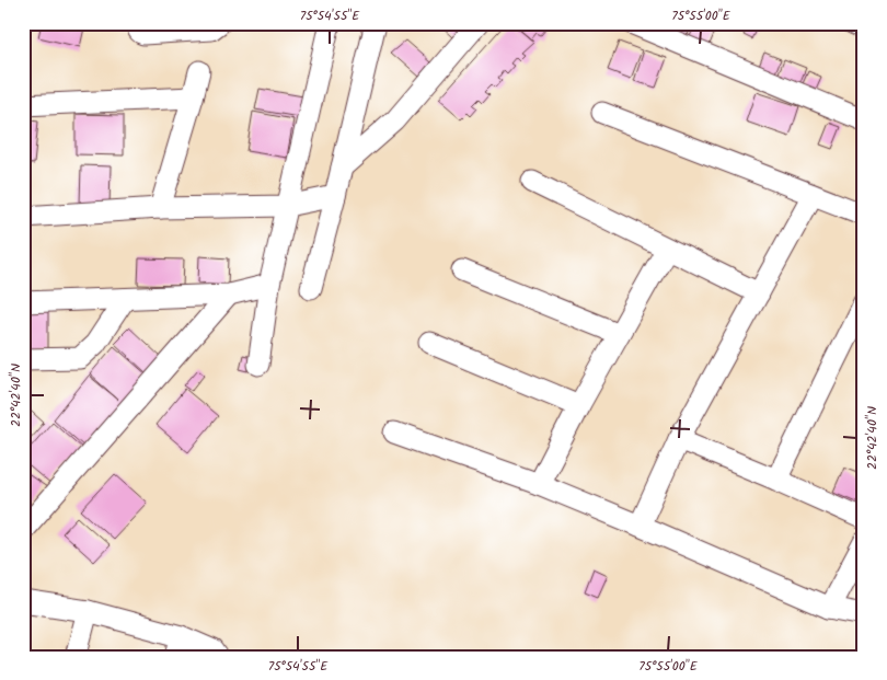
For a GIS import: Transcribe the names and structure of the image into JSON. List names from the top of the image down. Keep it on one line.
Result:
{"coordinates":["75°54'55\"E","75°55'00\"E","22°42'40\"N"]}
